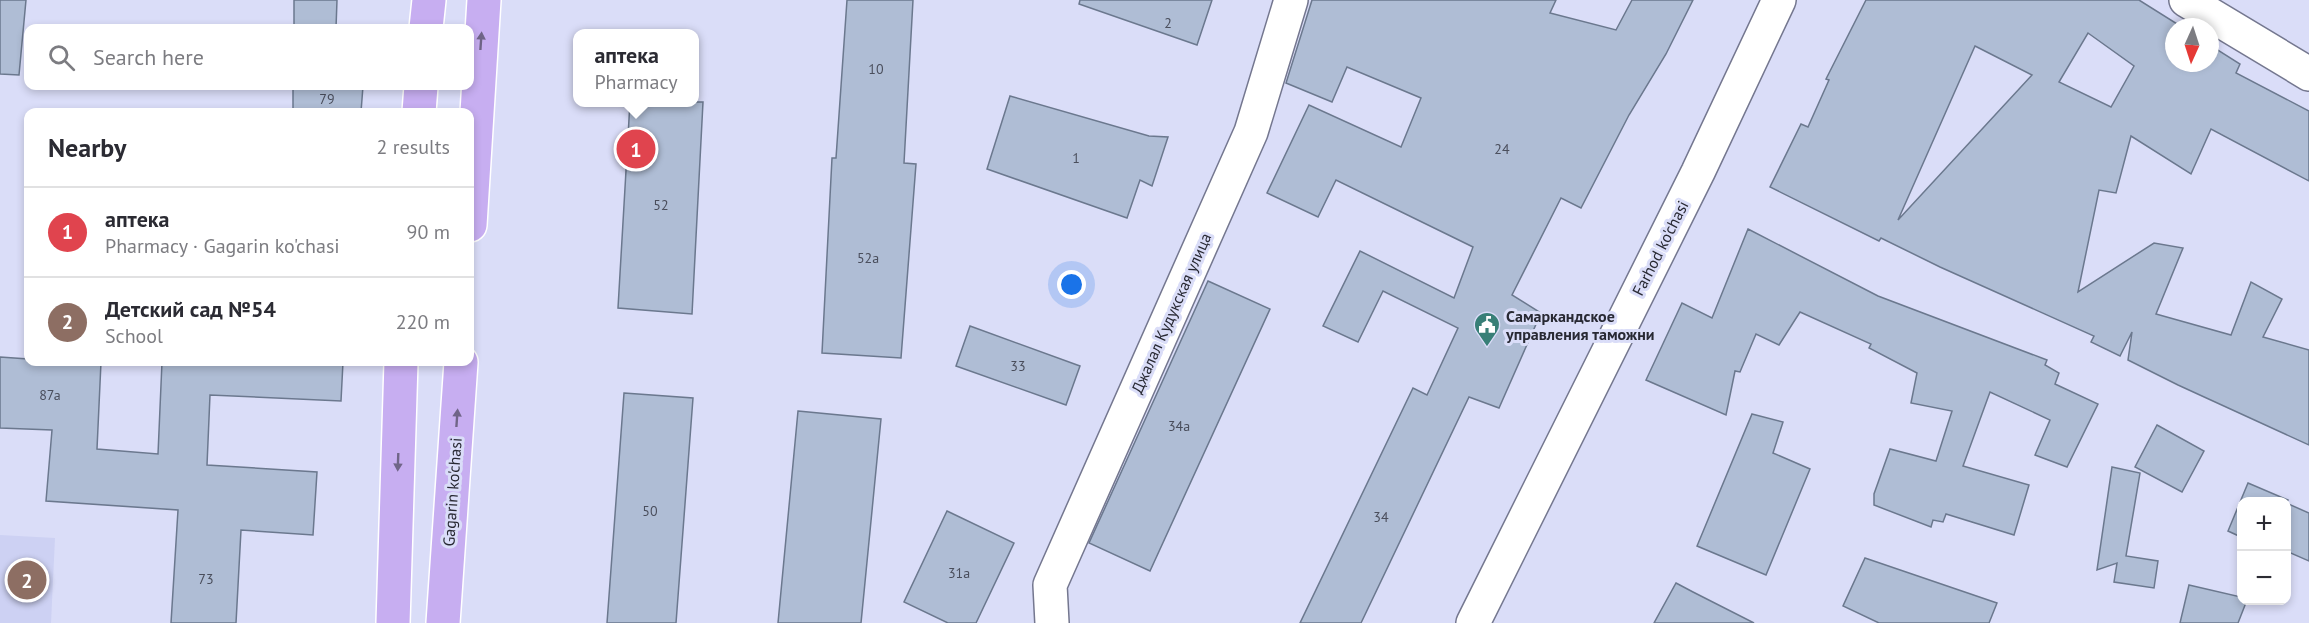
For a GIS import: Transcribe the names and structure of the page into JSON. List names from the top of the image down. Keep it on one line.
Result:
{"streets":{"main road":["Gagarin ko'chasi"],"street":["Farhod ko'chasi","Джалал Кудукская улица"]},"places":{"public building":["Самаркандское управления таможни"]},"house_numbers":["2","10","79","24","1","52","52a","33","87a","34a","50","34","31а","73"],"north":"bottom","page":{"search":"Search here","popup":["аптека","Pharmacy"],"heading":["Nearby","2 results"],"pins":["1","2"],"list":[{"mark":"1","name":"аптека","note":"Pharmacy · Gagarin ko'chasi","value":"90 m"},{"mark":"2","name":"Детский сад №54","note":"School","value":"220 m"}],"map_buttons":["+","−"]}}
